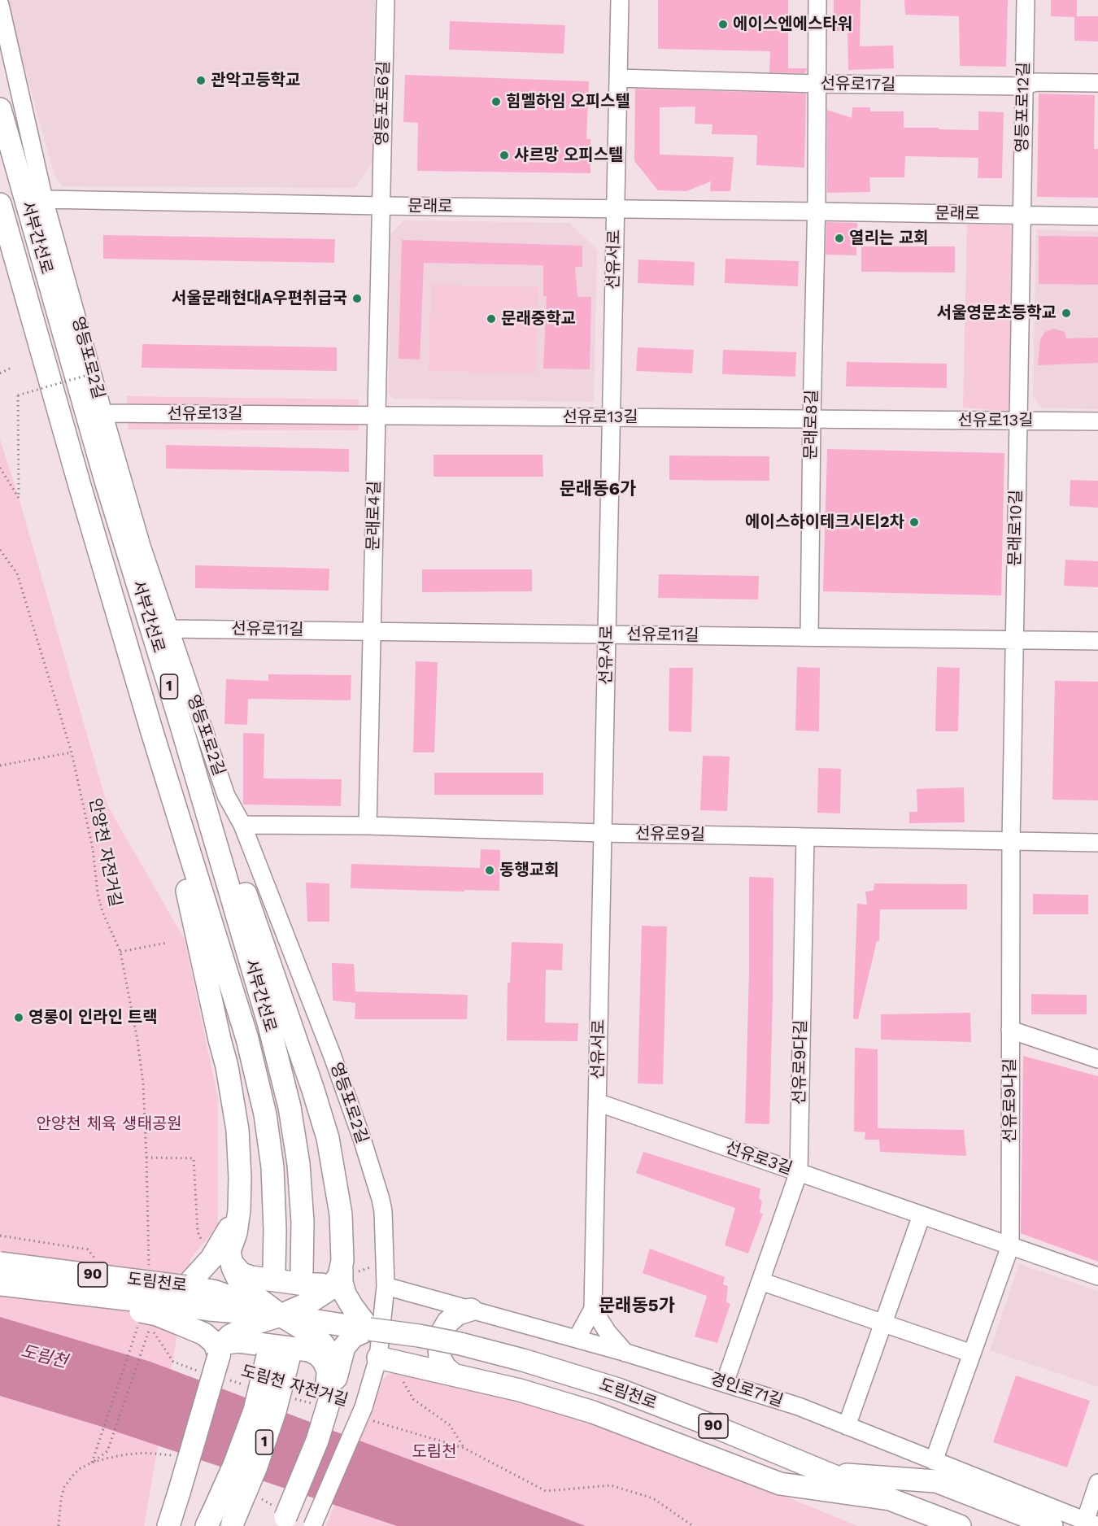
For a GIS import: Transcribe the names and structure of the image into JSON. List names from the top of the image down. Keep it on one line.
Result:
{"streets":{"main road":["서부간선로","1","90","도림천로"],"street":["선유로17길","영등포로6길","영등포로12길","문래로","선유서로","영등포로2길","선유로13길","문래로8길","문래로4길","문래로10길","선유로11길","선유로9길","선유로9다길","선유로9나길","선유로3길","경인로71길"],"path":["안양천 자전거길","도림천 자전거길"]},"crossings":[["선유로17길","영등포로12길"],["선유로17길","선유서로"],["영등포로6길","문래로"],["영등포로6길","문래로4길"],["영등포로12길","문래로"],["영등포로12길","문래로10길"],["문래로","선유서로"],["문래로","영등포로2길"],["문래로","문래로8길"],["문래로","문래로4길"],["문래로","문래로10길"],["서부간선로","1"],["선유서로","선유로13길"],["선유서로","선유로11길"],["선유서로","선유로9길"],["선유서로","선유로3길"],["선유서로","경인로71길"],["영등포로2길","선유로13길"],["영등포로2길","선유로11길"],["영등포로2길","선유로9길"],["영등포로2길","경인로71길"],["선유로13길","문래로8길"],["선유로13길","문래로4길"],["선유로13길","문래로10길"],["문래로8길","선유로11길"],["문래로4길","선유로11길"],["문래로4길","선유로9길"],["문래로10길","선유로11길"],["문래로10길","선유로9길"],["문래로10길","선유로9나길"],["1","도림천로"],["선유로9길","선유로9다길"],["선유로9길","선유로9나길"],["선유로9다길","선유로3길"],["선유로9다길","경인로71길"],["선유로9나길","선유로3길"],["선유로9나길","경인로71길"]],"districts":["문래동6가","문래동5가"],"water":["도림천"],"parks":["안양천 체육 생태공원","도림천"],"places":["에이스엔에스타워","관악고등학교","힘멜하임 오피스텔","샤르망 오피스텔","열리는 교회","서울문래현대A우편취급국","서울영문초등학교","문래중학교","에이스하이테크시티2차","동행교회","영롱이 인라인 트랙"]}
